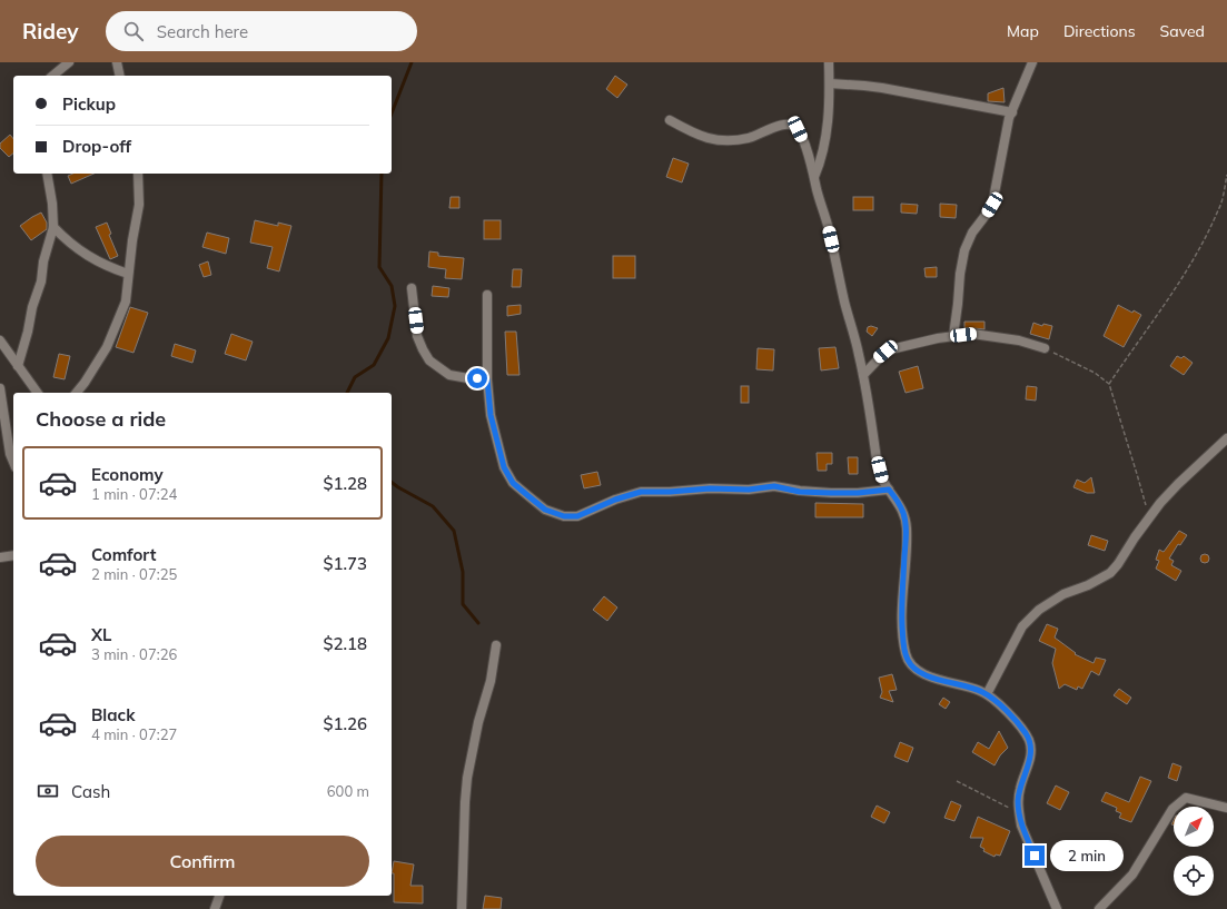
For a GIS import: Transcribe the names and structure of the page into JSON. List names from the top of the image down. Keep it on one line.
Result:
{"north":"top right","page":{"header":"Ridey","search":"Search here","nav":["Map","Directions","Saved"],"banner":["Pickup","Drop-off"],"heading":"Choose a ride","list":[{"name":"Economy","note":"1 min · 07:24","value":"$1.28"},{"name":"Comfort","note":"2 min · 07:25","value":"$1.73"},{"name":"XL","note":"3 min · 07:26","value":"$2.18"},{"name":"Black","note":"4 min · 07:27","value":"$1.26"}],"pay":["Cash","600 m"],"buttons":"Confirm","bubble":"2 min"}}
